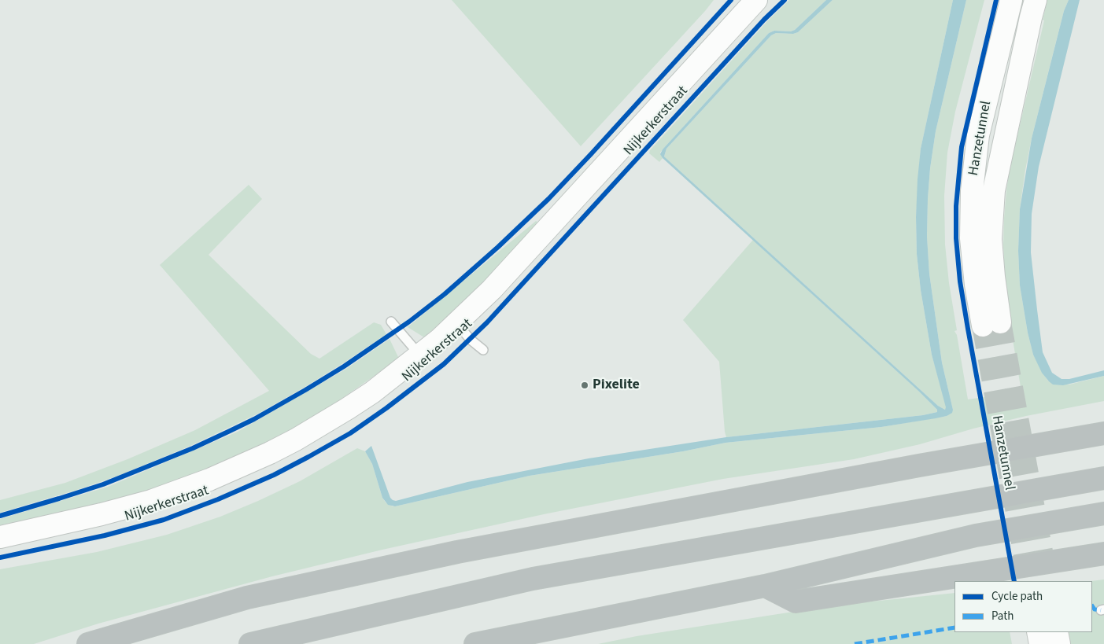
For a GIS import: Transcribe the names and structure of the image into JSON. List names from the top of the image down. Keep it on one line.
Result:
{"streets":{"main road":["Nijkerkerstraat","Hanzetunnel"]},"places":["Pixelite"],"legend":["Cycle path","Path"]}
